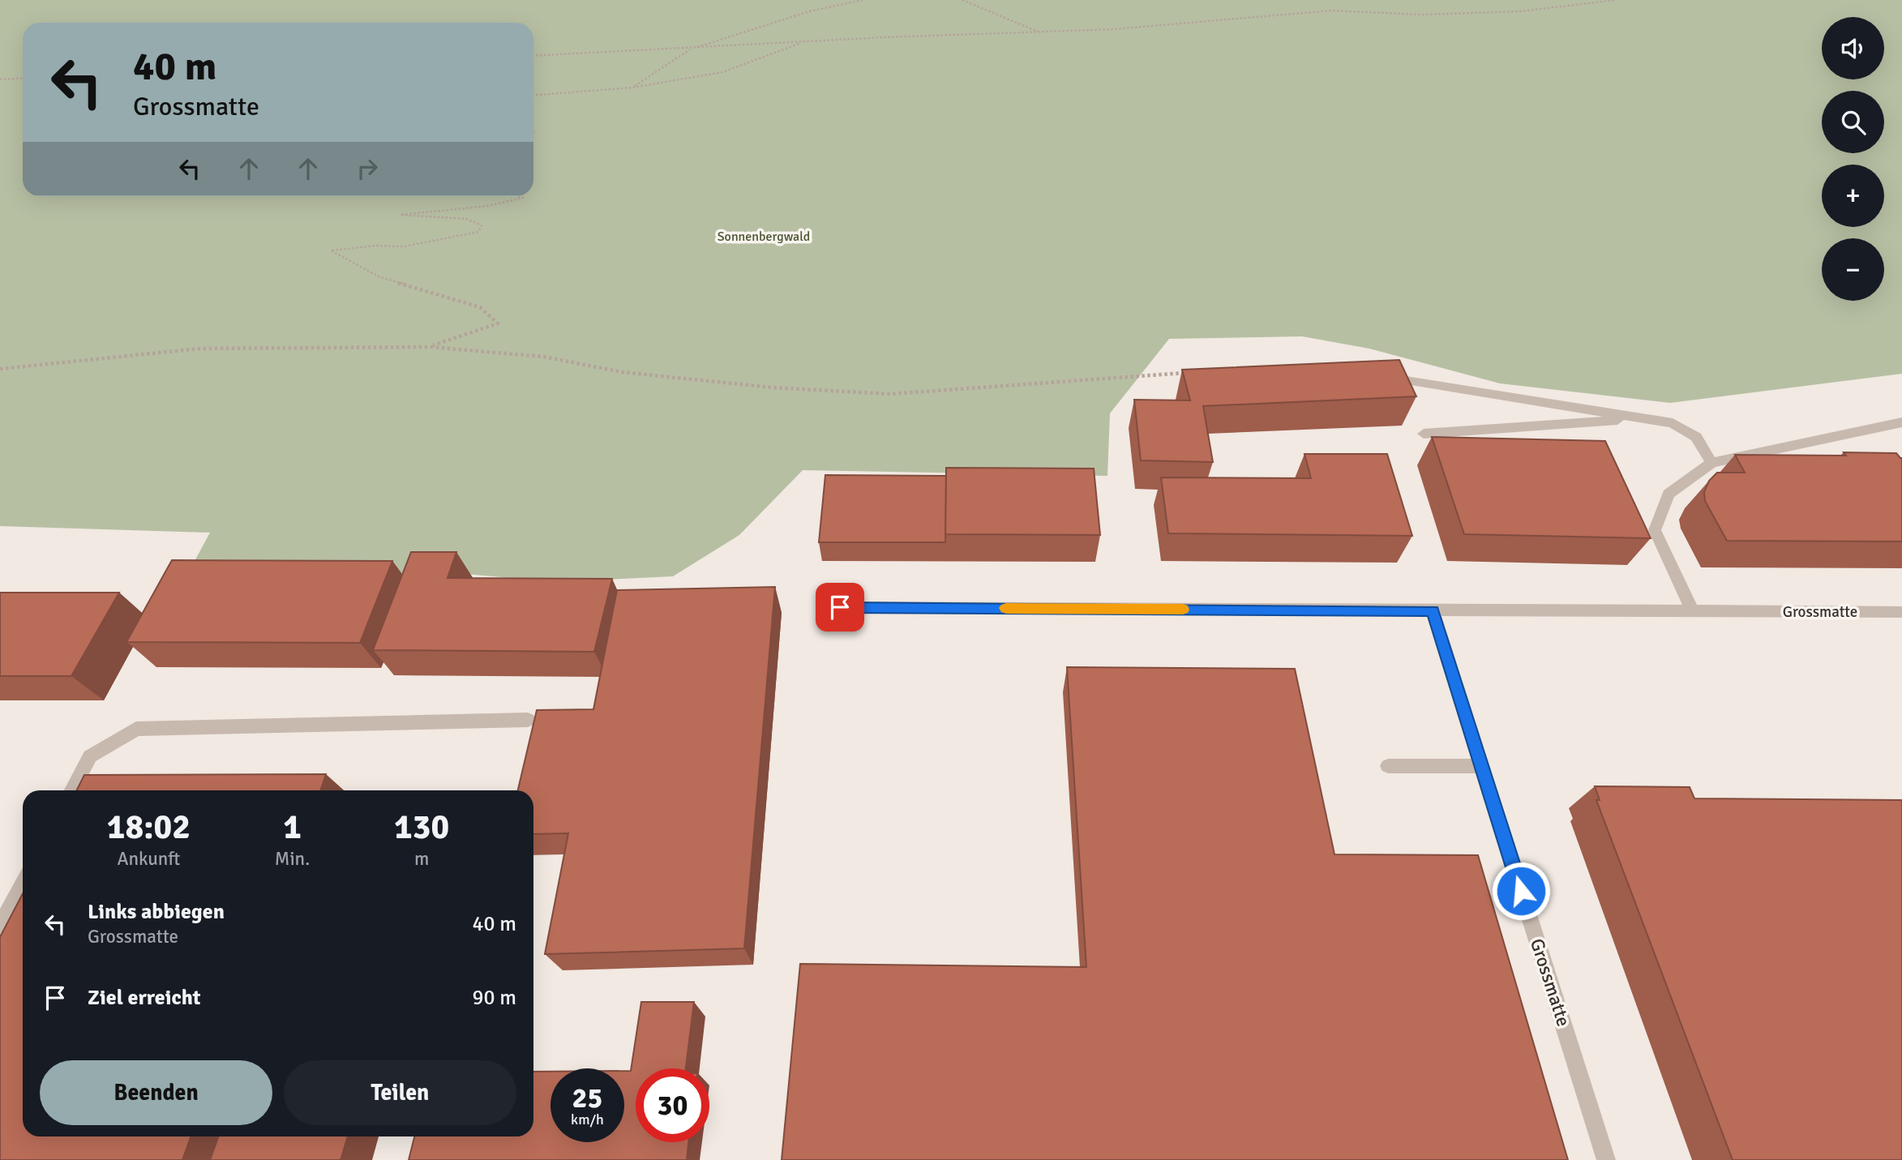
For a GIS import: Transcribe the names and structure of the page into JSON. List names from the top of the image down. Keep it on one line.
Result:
{"streets":{"street":["Grossmatte"]},"parks":["Sonnenbergwald"],"page":{"map_buttons":["+","−"],"turn":["40 m","Grossmatte"],"eta":["18:02","Ankunft","1","Min.","130","m"],"list":[{"name":"Links abbiegen","note":"Grossmatte","value":"40 m"},{"name":"Ziel erreicht","value":"90 m"}],"buttons":["Beenden","Teilen"],"speed":"25 km/h","limit":"30"}}
